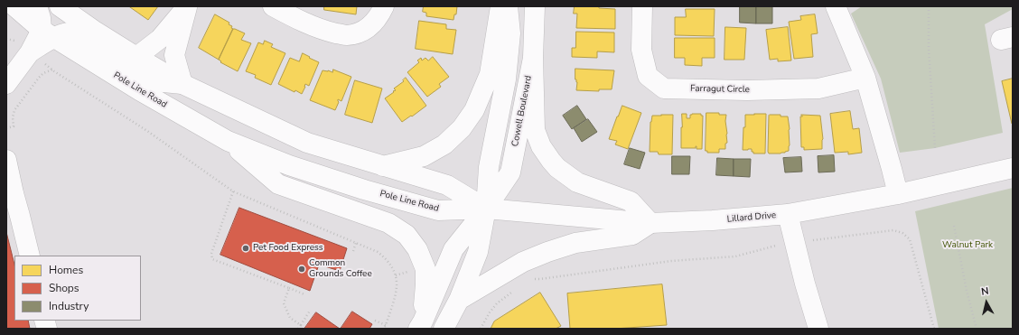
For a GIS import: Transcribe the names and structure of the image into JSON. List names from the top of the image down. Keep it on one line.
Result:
{"streets":{"main road":["Farragut Circle","Pole Line Road","Cowell Boulevard","Lillard Drive"]},"crossings":[["Pole Line Road","Cowell Boulevard"],["Pole Line Road","Lillard Drive"],["Cowell Boulevard","Lillard Drive"]],"parks":["Walnut Park"],"places":["Pet Food Express","Common Grounds Coffee"],"legend":["Homes","Shops","Industry"],"north":"top"}
